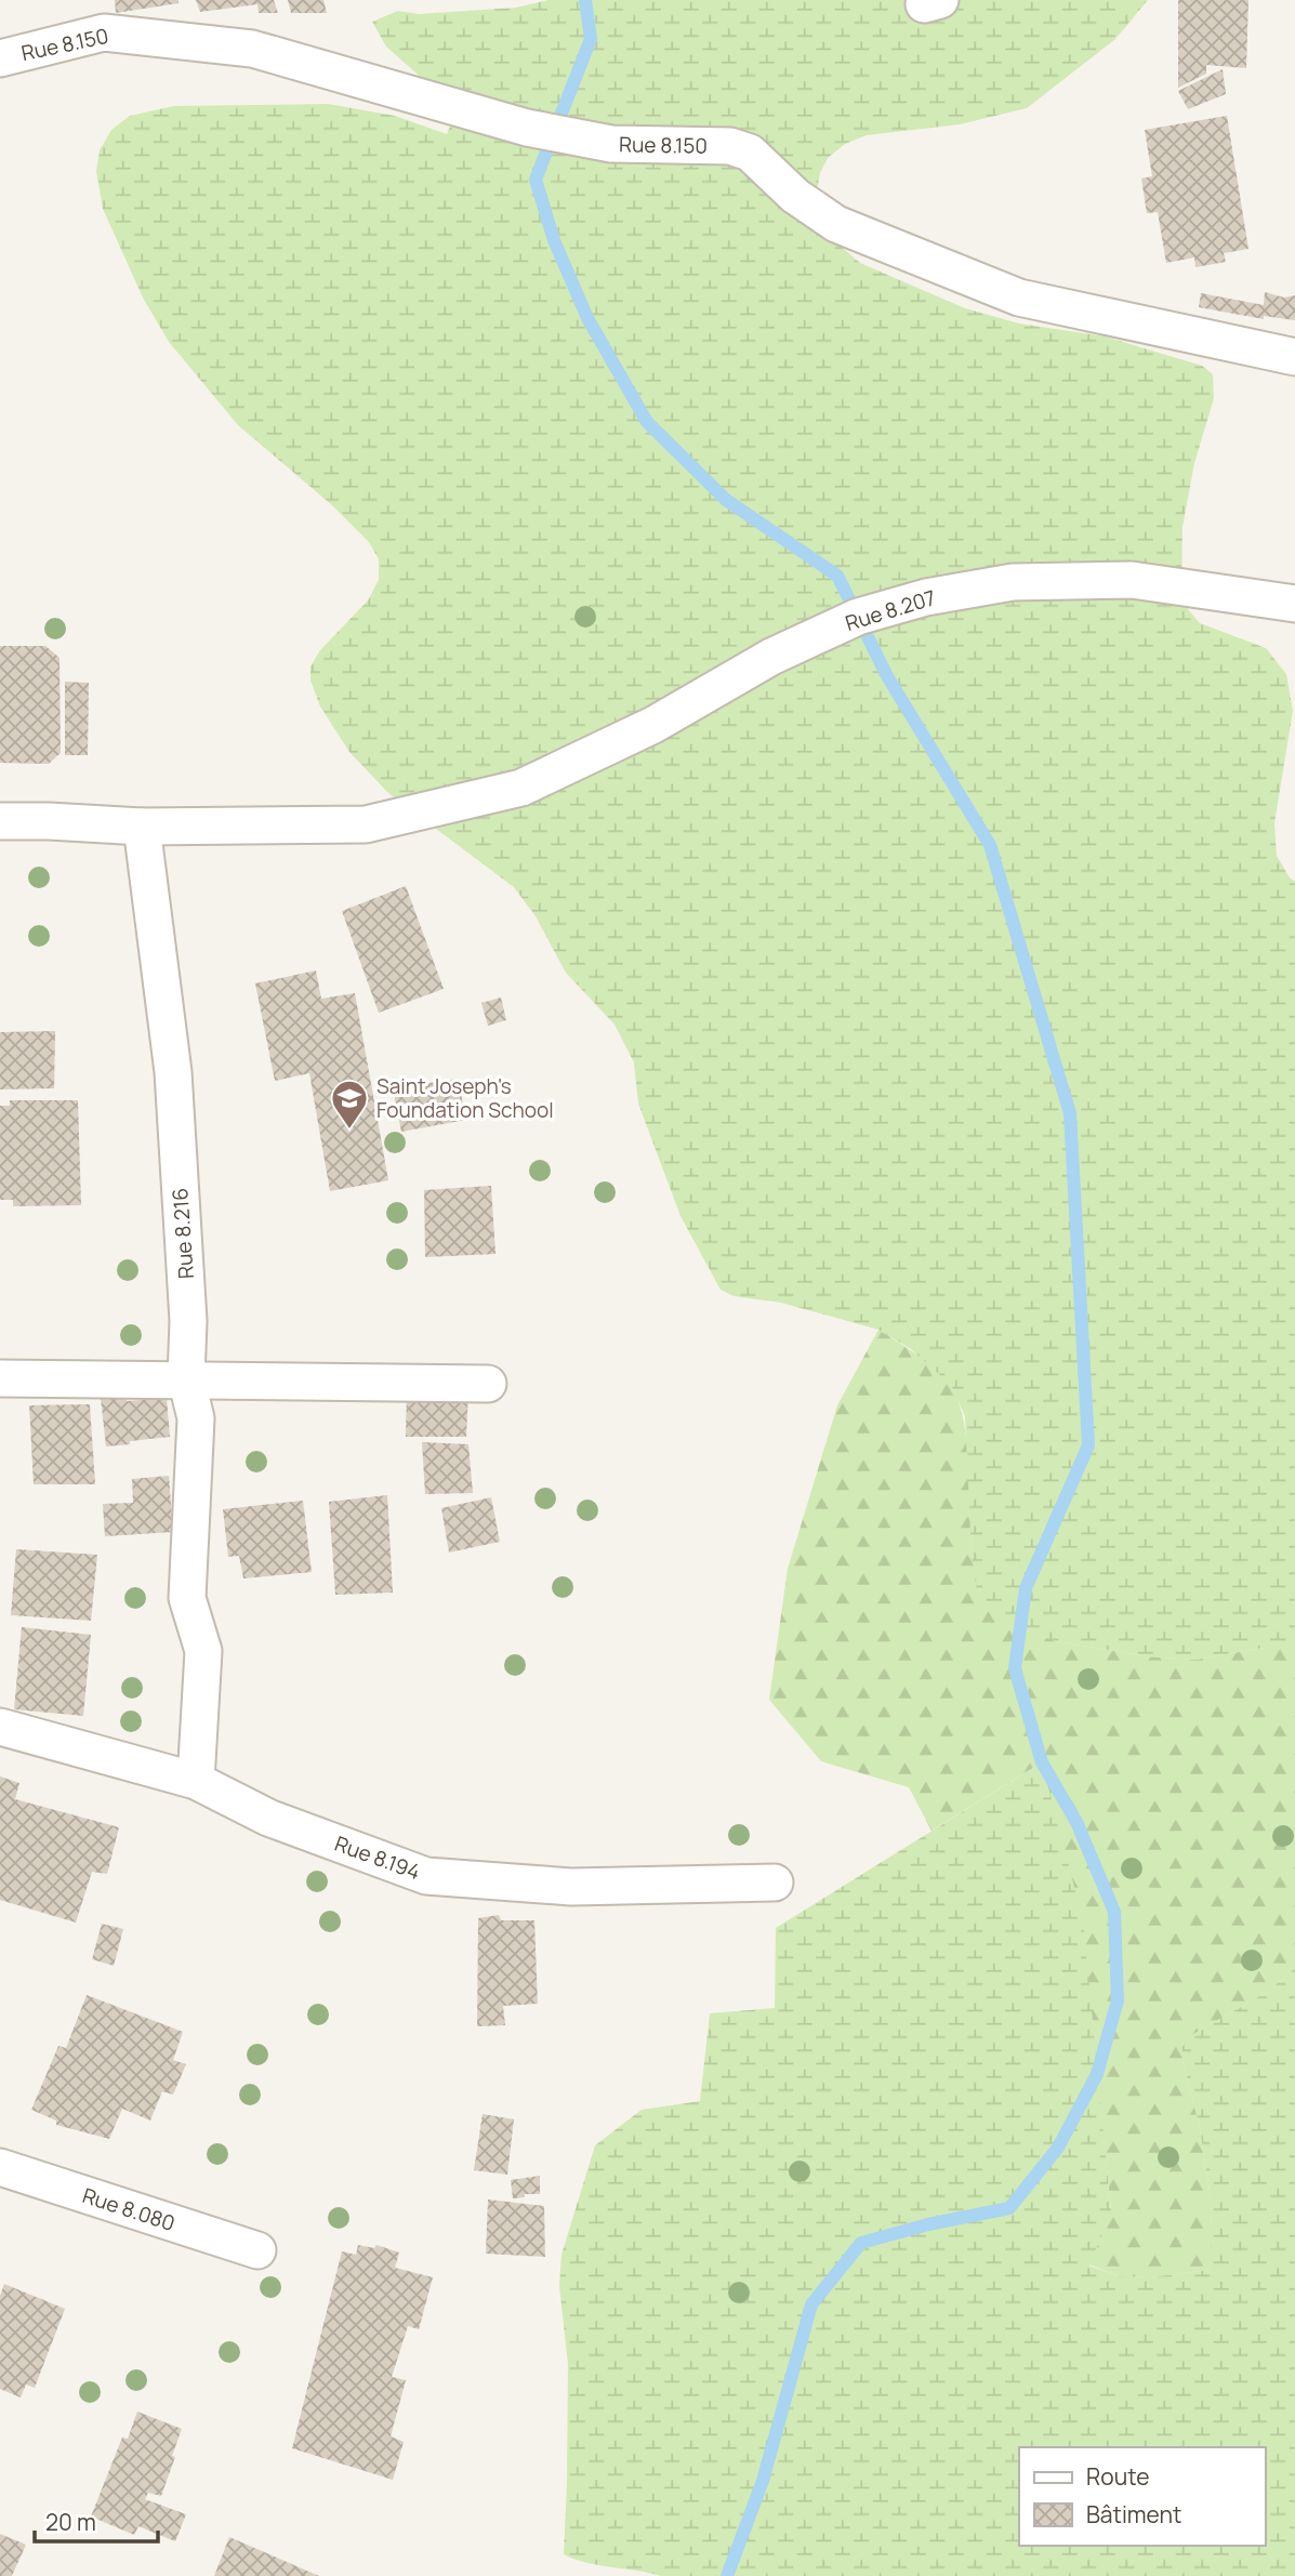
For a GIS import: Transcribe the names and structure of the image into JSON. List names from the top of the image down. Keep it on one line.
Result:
{"streets":{"street":["Rue 8.150","Rue 8.207","Rue 8.216","Rue 8.194","Rue 8.080"]},"crossings":[["Rue 8.207","Rue 8.216"],["Rue 8.216","Rue 8.194"]],"places":{"school or university":["Saint Joseph's Foundation School"]},"legend":["Route","Bâtiment"],"scale_bar":"20 m"}
